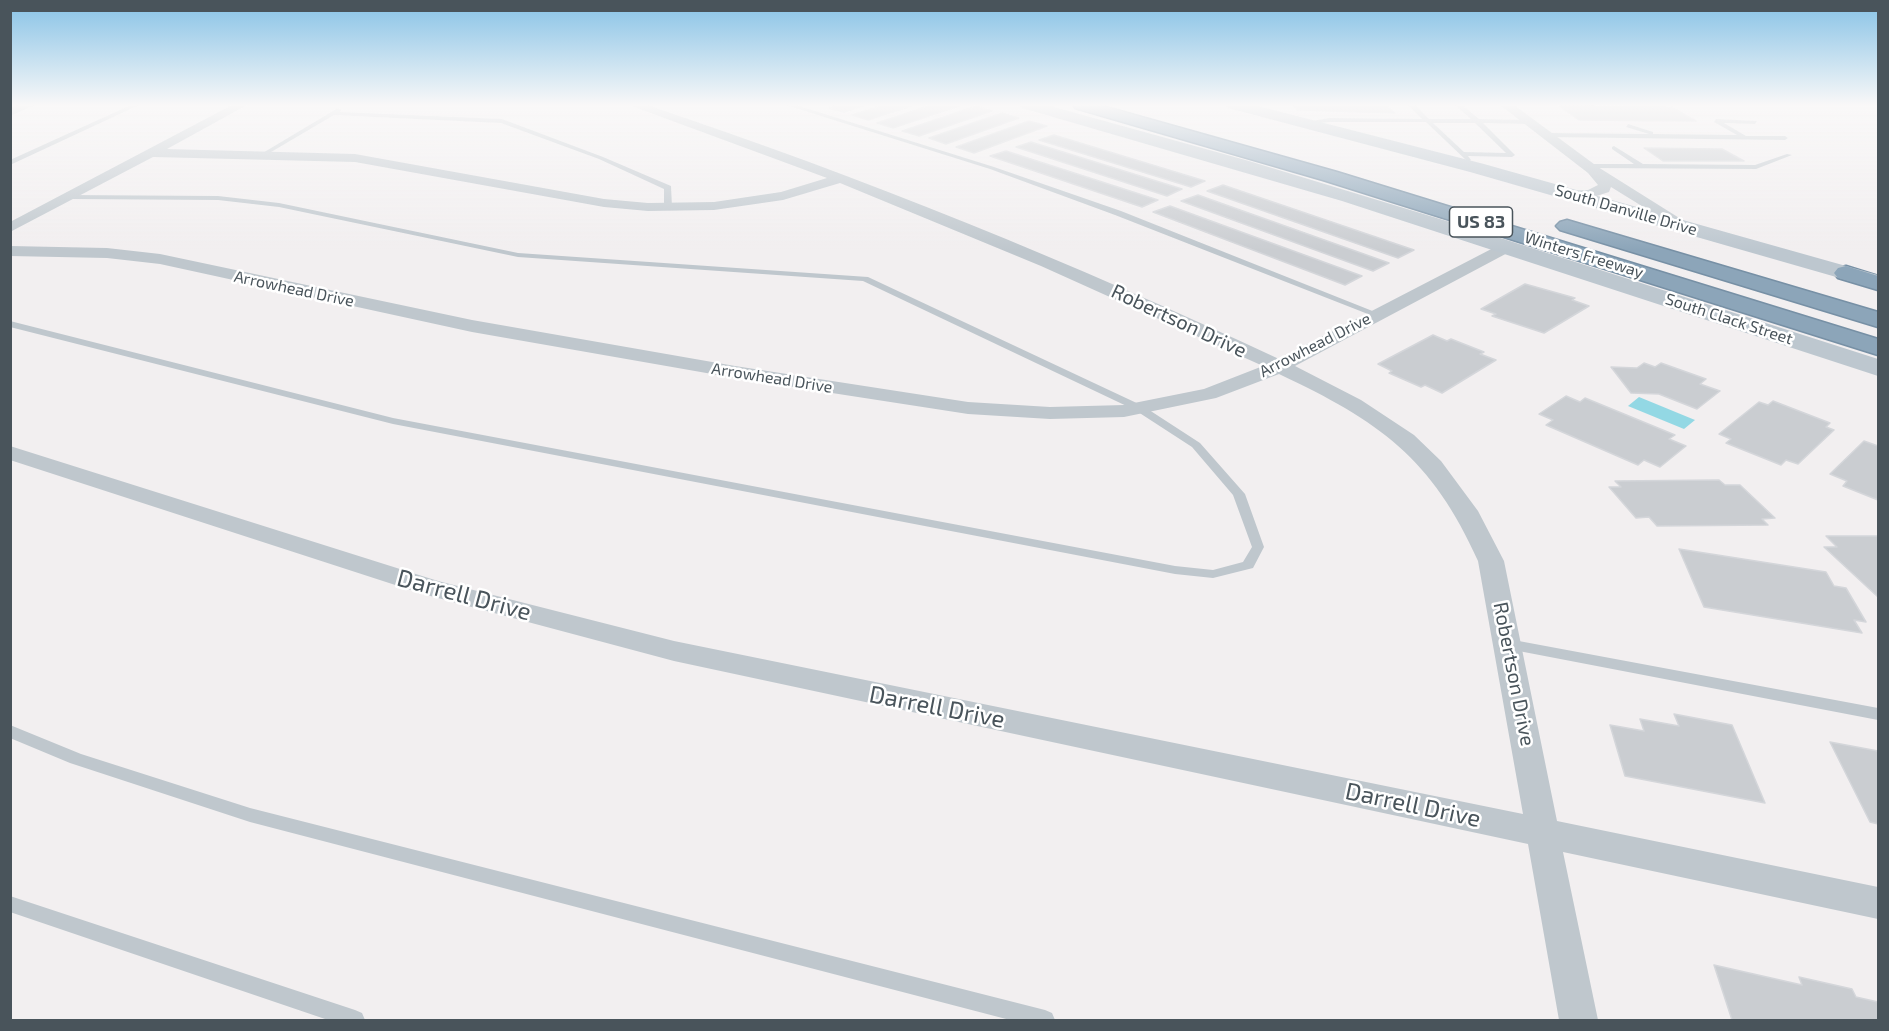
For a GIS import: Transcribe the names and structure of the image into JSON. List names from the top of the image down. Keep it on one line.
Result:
{"streets":{"highway":["US 83","Winters Freeway"],"main road":["South Danville Drive","South Clack Street"],"street":["Arrowhead Drive","Robertson Drive","Darrell Drive"]},"crossings":[["Arrowhead Drive","South Clack Street"],["Arrowhead Drive","Robertson Drive"],["Robertson Drive","Darrell Drive"]]}
